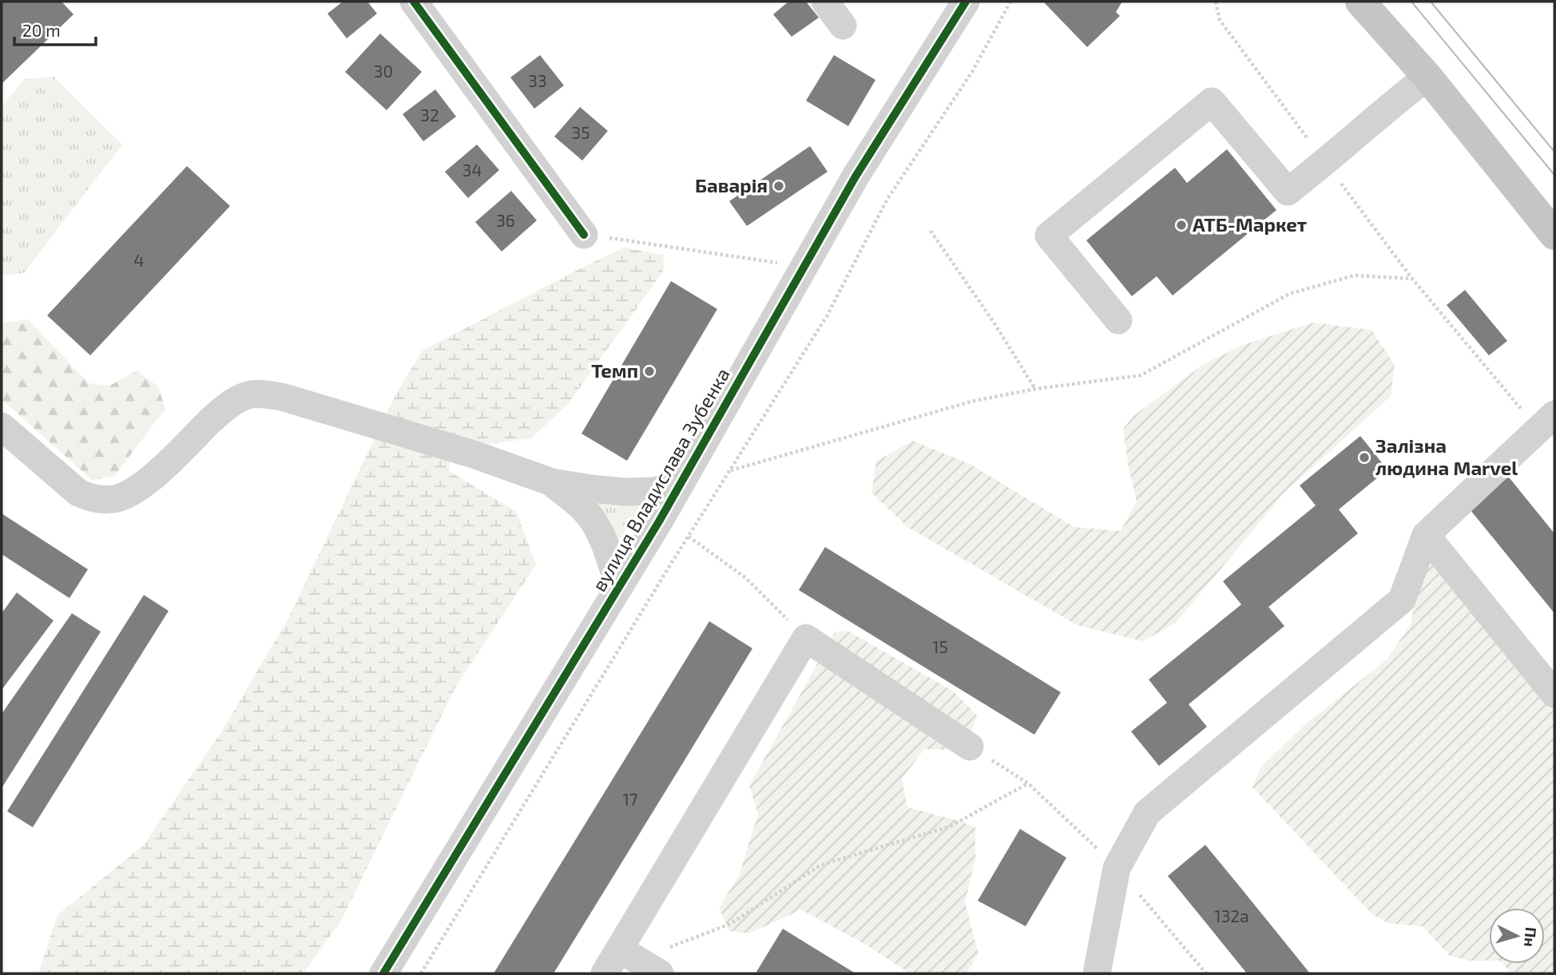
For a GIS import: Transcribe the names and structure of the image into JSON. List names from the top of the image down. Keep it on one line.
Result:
{"streets":{"street":["вулиця Владислава Зубенка"]},"places":["Баварія","АТБ-Маркет","Темп","Залізна людина Marvel"],"house_numbers":["30","33","32","35","34","36","4","15","17","132а"],"scale_bar":"20 m","north":"right"}
